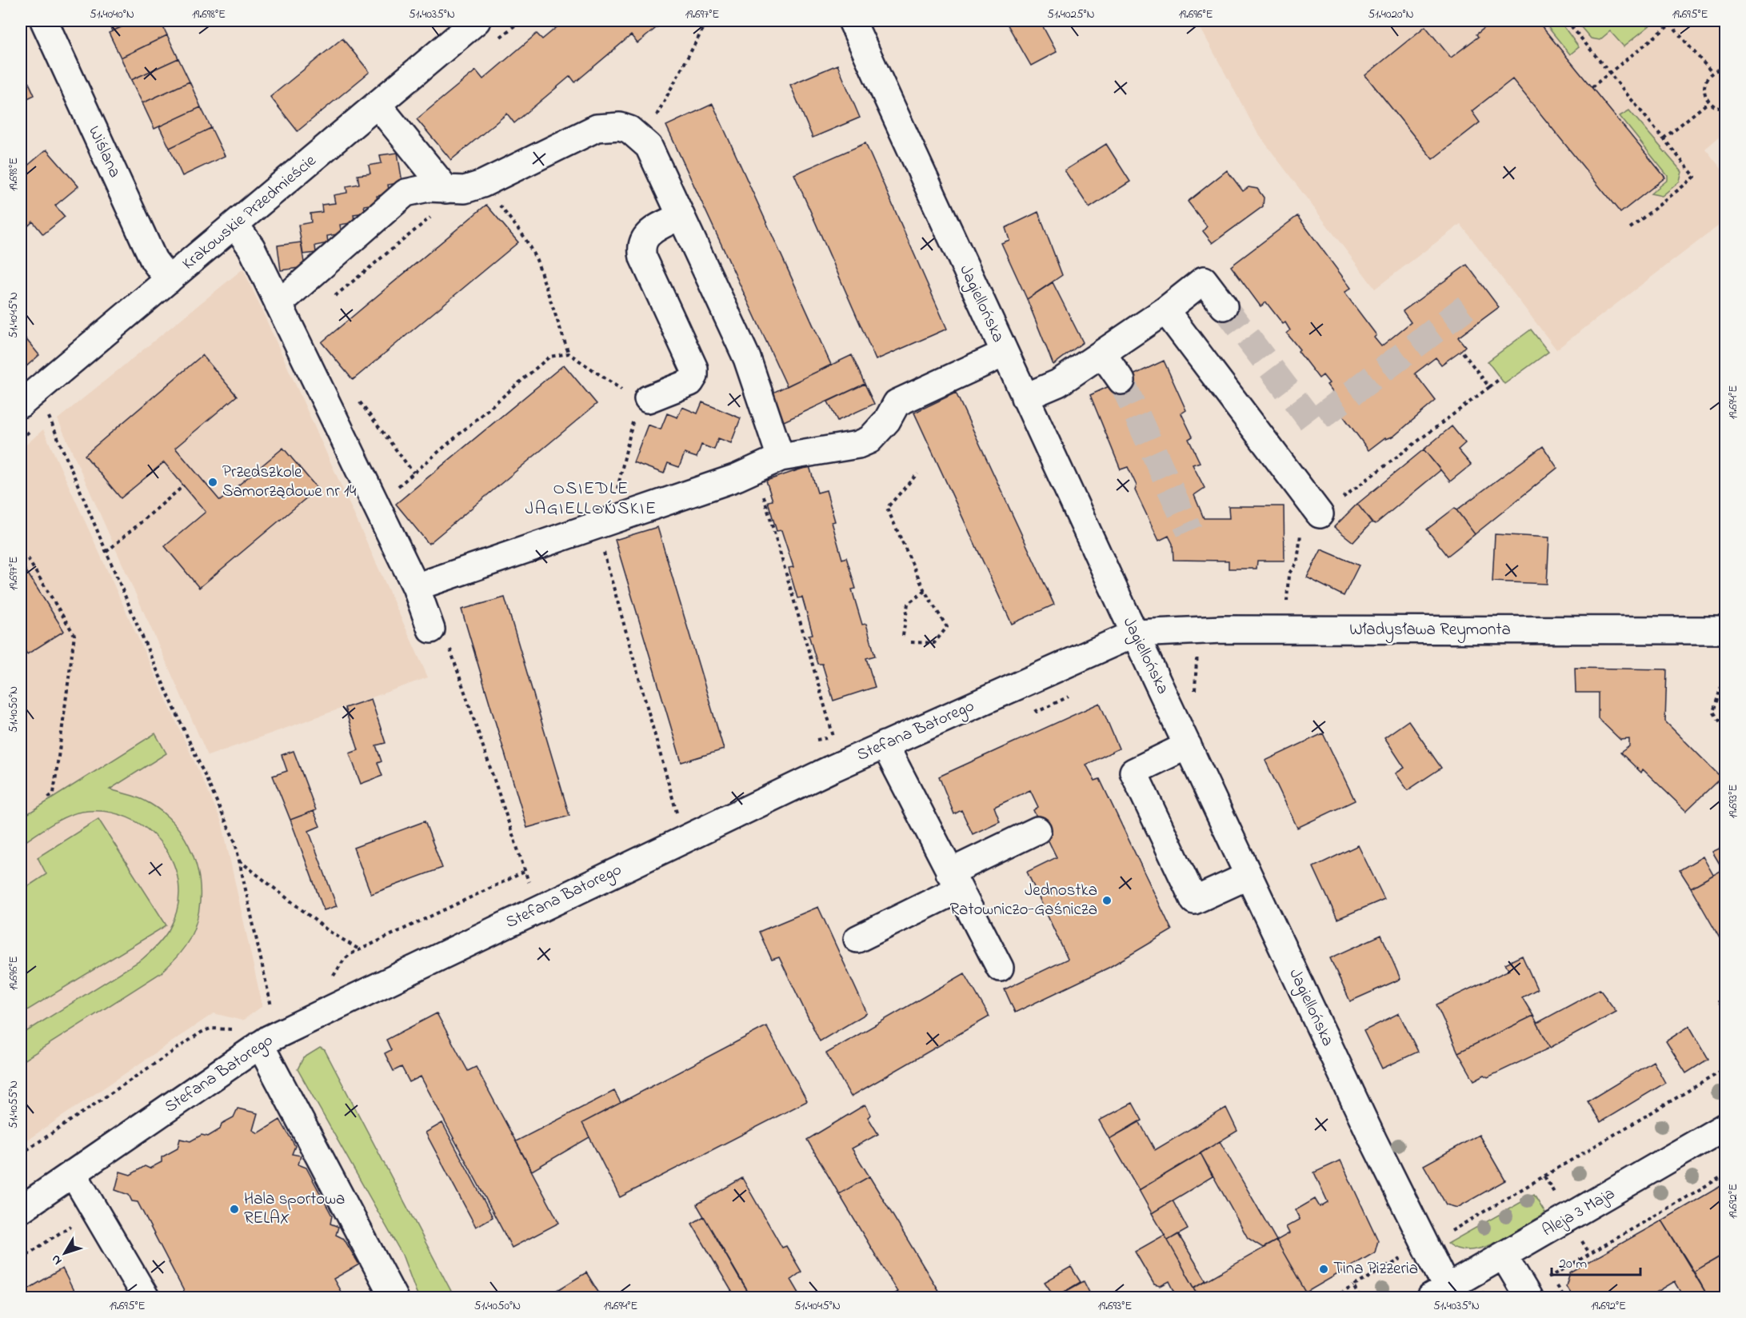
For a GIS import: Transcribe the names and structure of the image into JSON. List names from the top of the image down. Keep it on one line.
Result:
{"streets":{"street":["Wiślana","Krakowskie Przedmieście","Jagiellońska","Władysława Reymonta","Stefana Batorego","Aleja 3 Maja"]},"crossings":[["Wiślana","Krakowskie Przedmieście"],["Jagiellońska","Władysława Reymonta"],["Jagiellońska","Stefana Batorego"],["Jagiellońska","Aleja 3 Maja"],["Władysława Reymonta","Stefana Batorego"]],"districts":["OSIEDLE JAGIELLOŃSKIE"],"places":["Przedszkole Samorządowe nr 14","Jednostka Ratowniczo-Gaśnicza","Hala sportowa RELAX","Tina Pizzeria"],"scale_bar":"20 m","north":"bottom left","coordinates":["51.4040°N","19.698°E","51.4035°N","19.697°E","51.4025°N","19.696°E","51.4020°N","19.695°E","51.4045°N","19.694°E","51.4050°N","19.693°E","51.4055°N","19.692°E"]}
